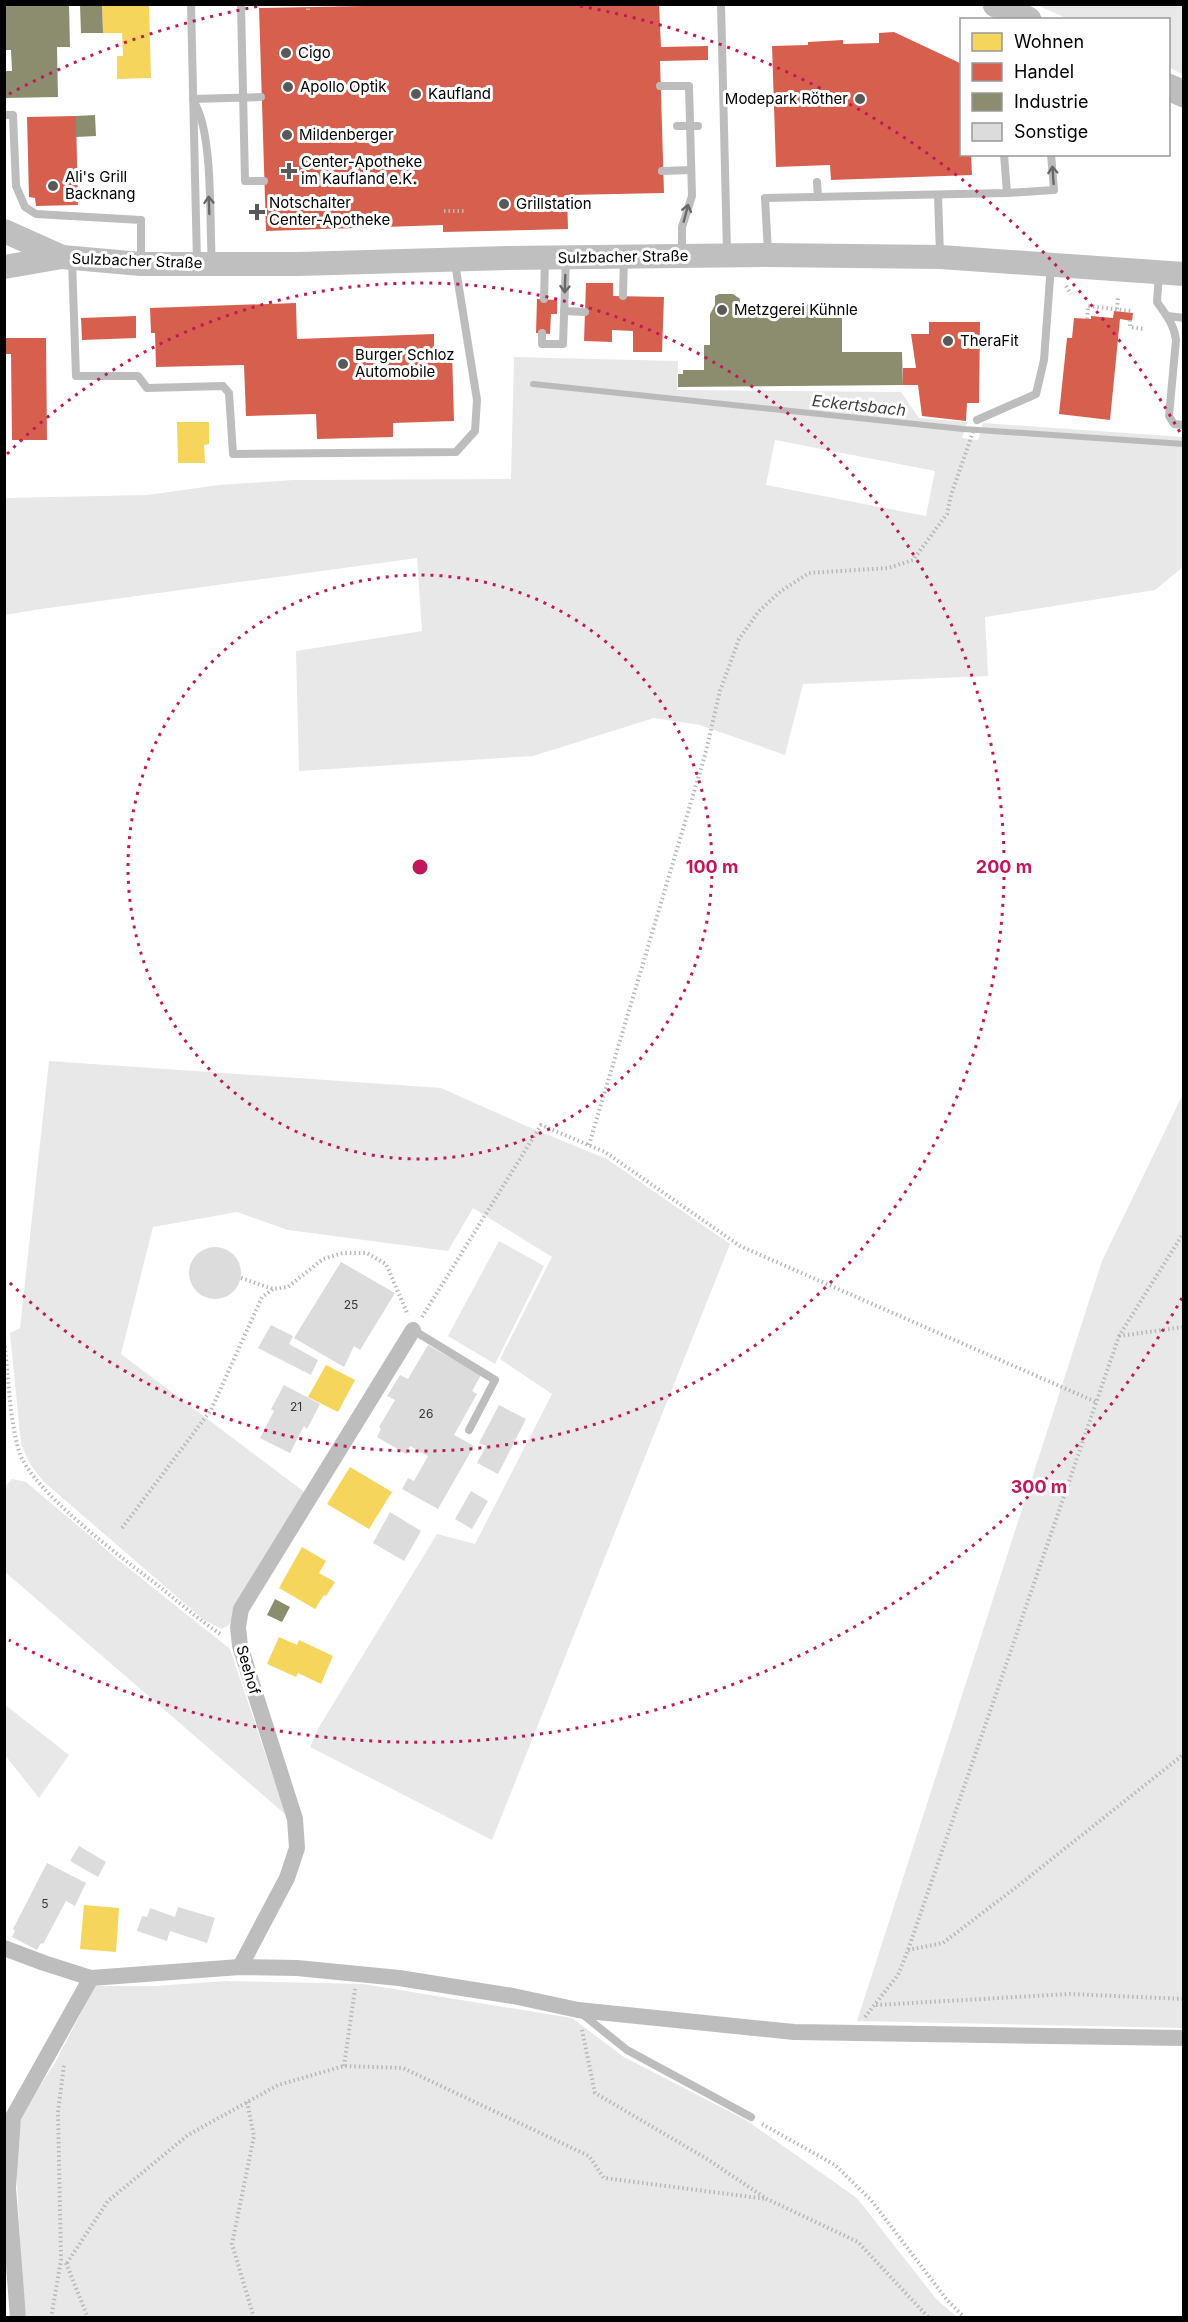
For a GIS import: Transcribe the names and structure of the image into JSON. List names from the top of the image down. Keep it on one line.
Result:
{"streets":{"street":["Sulzbacher Straße","Seehof"]},"water":["Eckertsbach"],"places":{"other":["Cigo","Apollo Optik","Kaufland","Modepark Röther","Mildenberger","Ali's Grill Backnang","Grillstation","Metzgerei Kühnle","TheraFit","Burger Schloz Automobile"],"health":["Center-Apotheke im Kaufland e.K.","Notschalter Center-Apotheke"]},"house_numbers":["25","21","26","5"],"legend":["Wohnen","Handel","Industrie","Sonstige"],"rings":["100 m","200 m","300 m"]}
